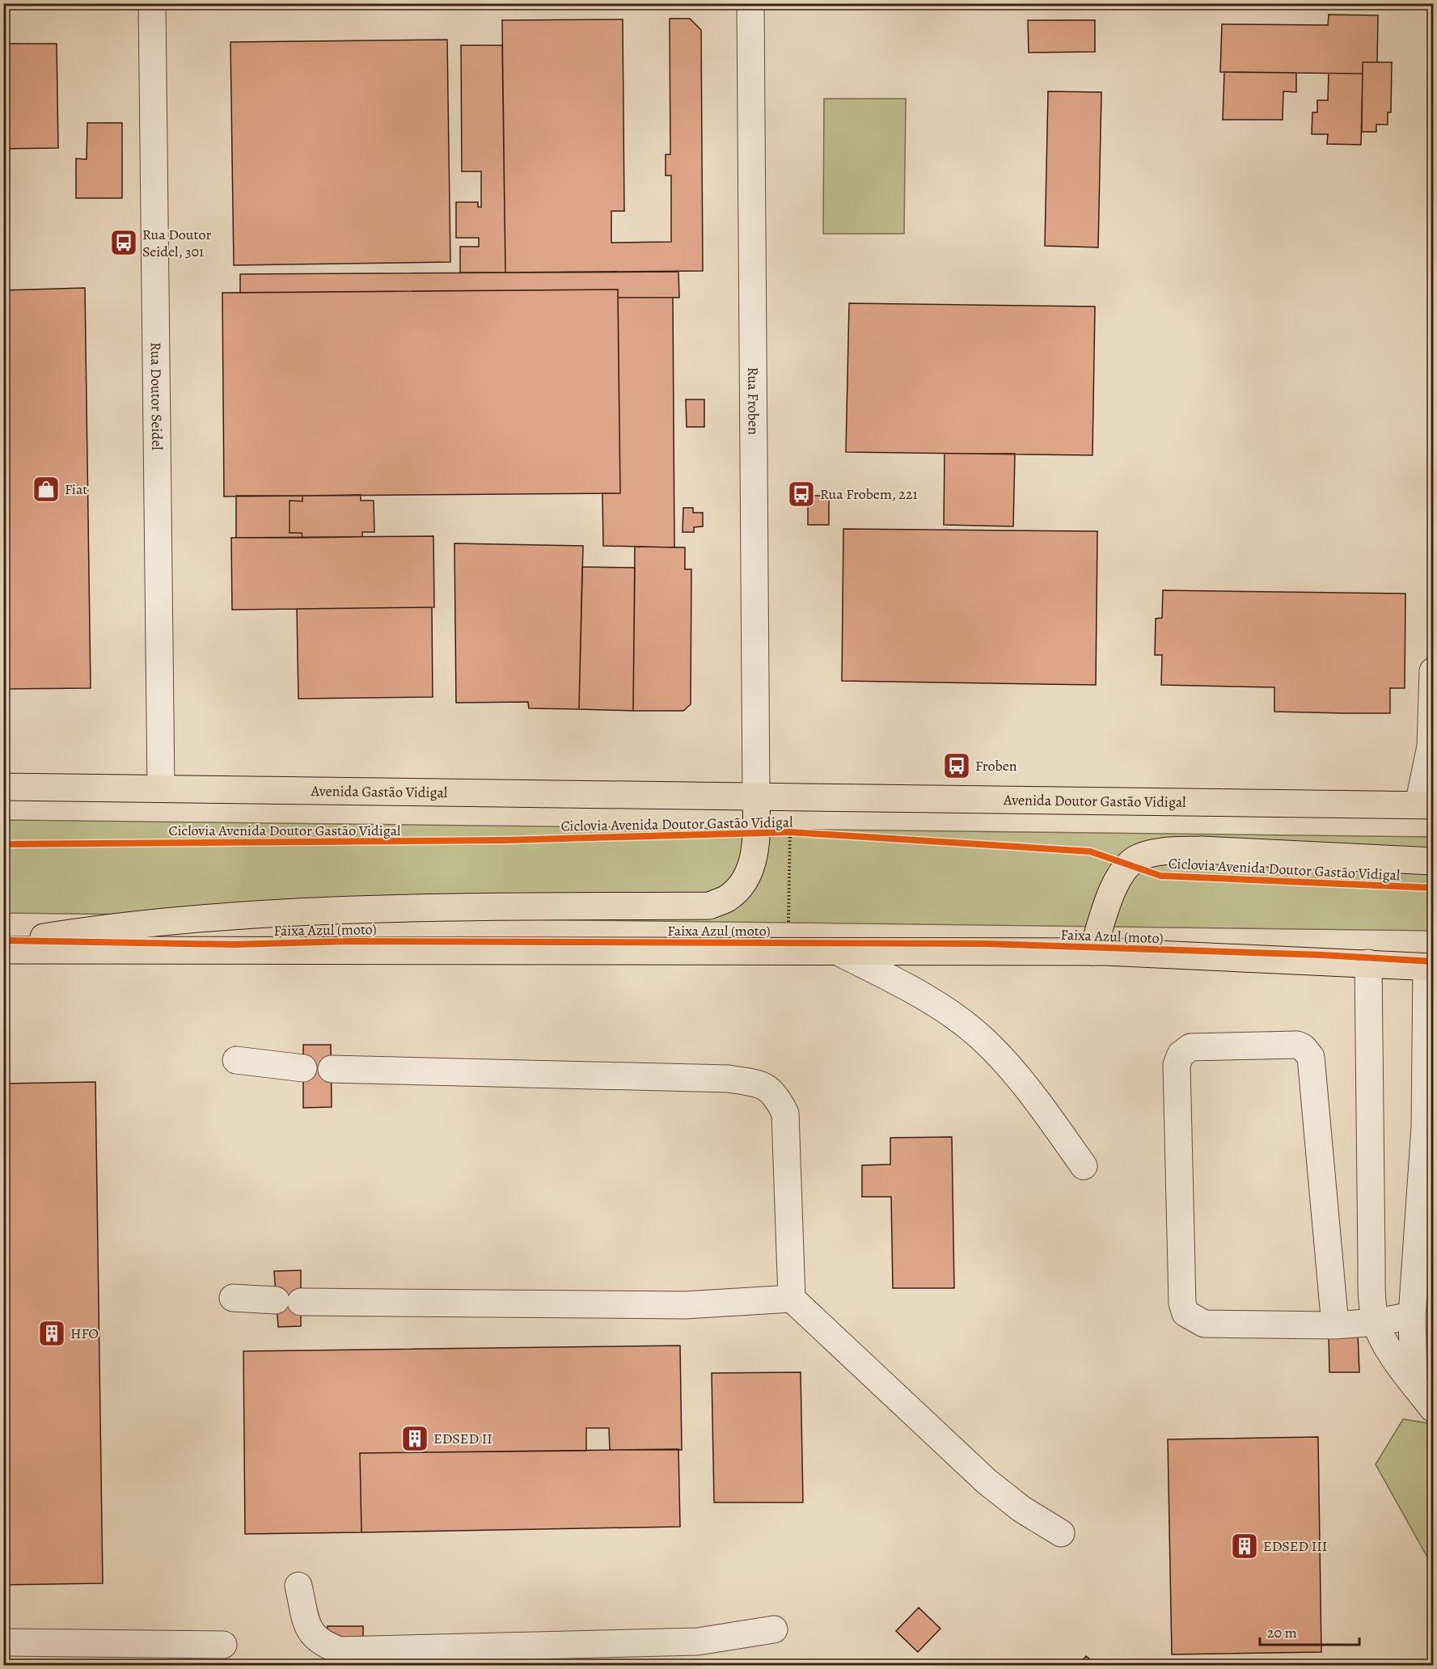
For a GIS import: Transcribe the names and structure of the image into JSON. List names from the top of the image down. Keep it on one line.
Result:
{"streets":{"highway":["Avenida Gastão Vidigal","Avenida Doutor Gastão Vidigal"],"street":["Rua Doutor Seidel","Rua Froben","Faixa Azul (moto)"],"cycle path":["Ciclovia Avenida Doutor Gastão Vidigal"]},"crossings":[["Rua Doutor Seidel","Avenida Gastão Vidigal"],["Rua Froben","Avenida Gastão Vidigal"],["Rua Froben","Avenida Doutor Gastão Vidigal"],["Avenida Gastão Vidigal","Avenida Doutor Gastão Vidigal"]],"places":{"bus stop":["Rua Doutor Seidel, 301","Rua Frobem, 221","Froben"],"shop":["Fiat"],"building":["HFO","EDSED II","EDSED III"]},"scale_bar":"20 m"}
